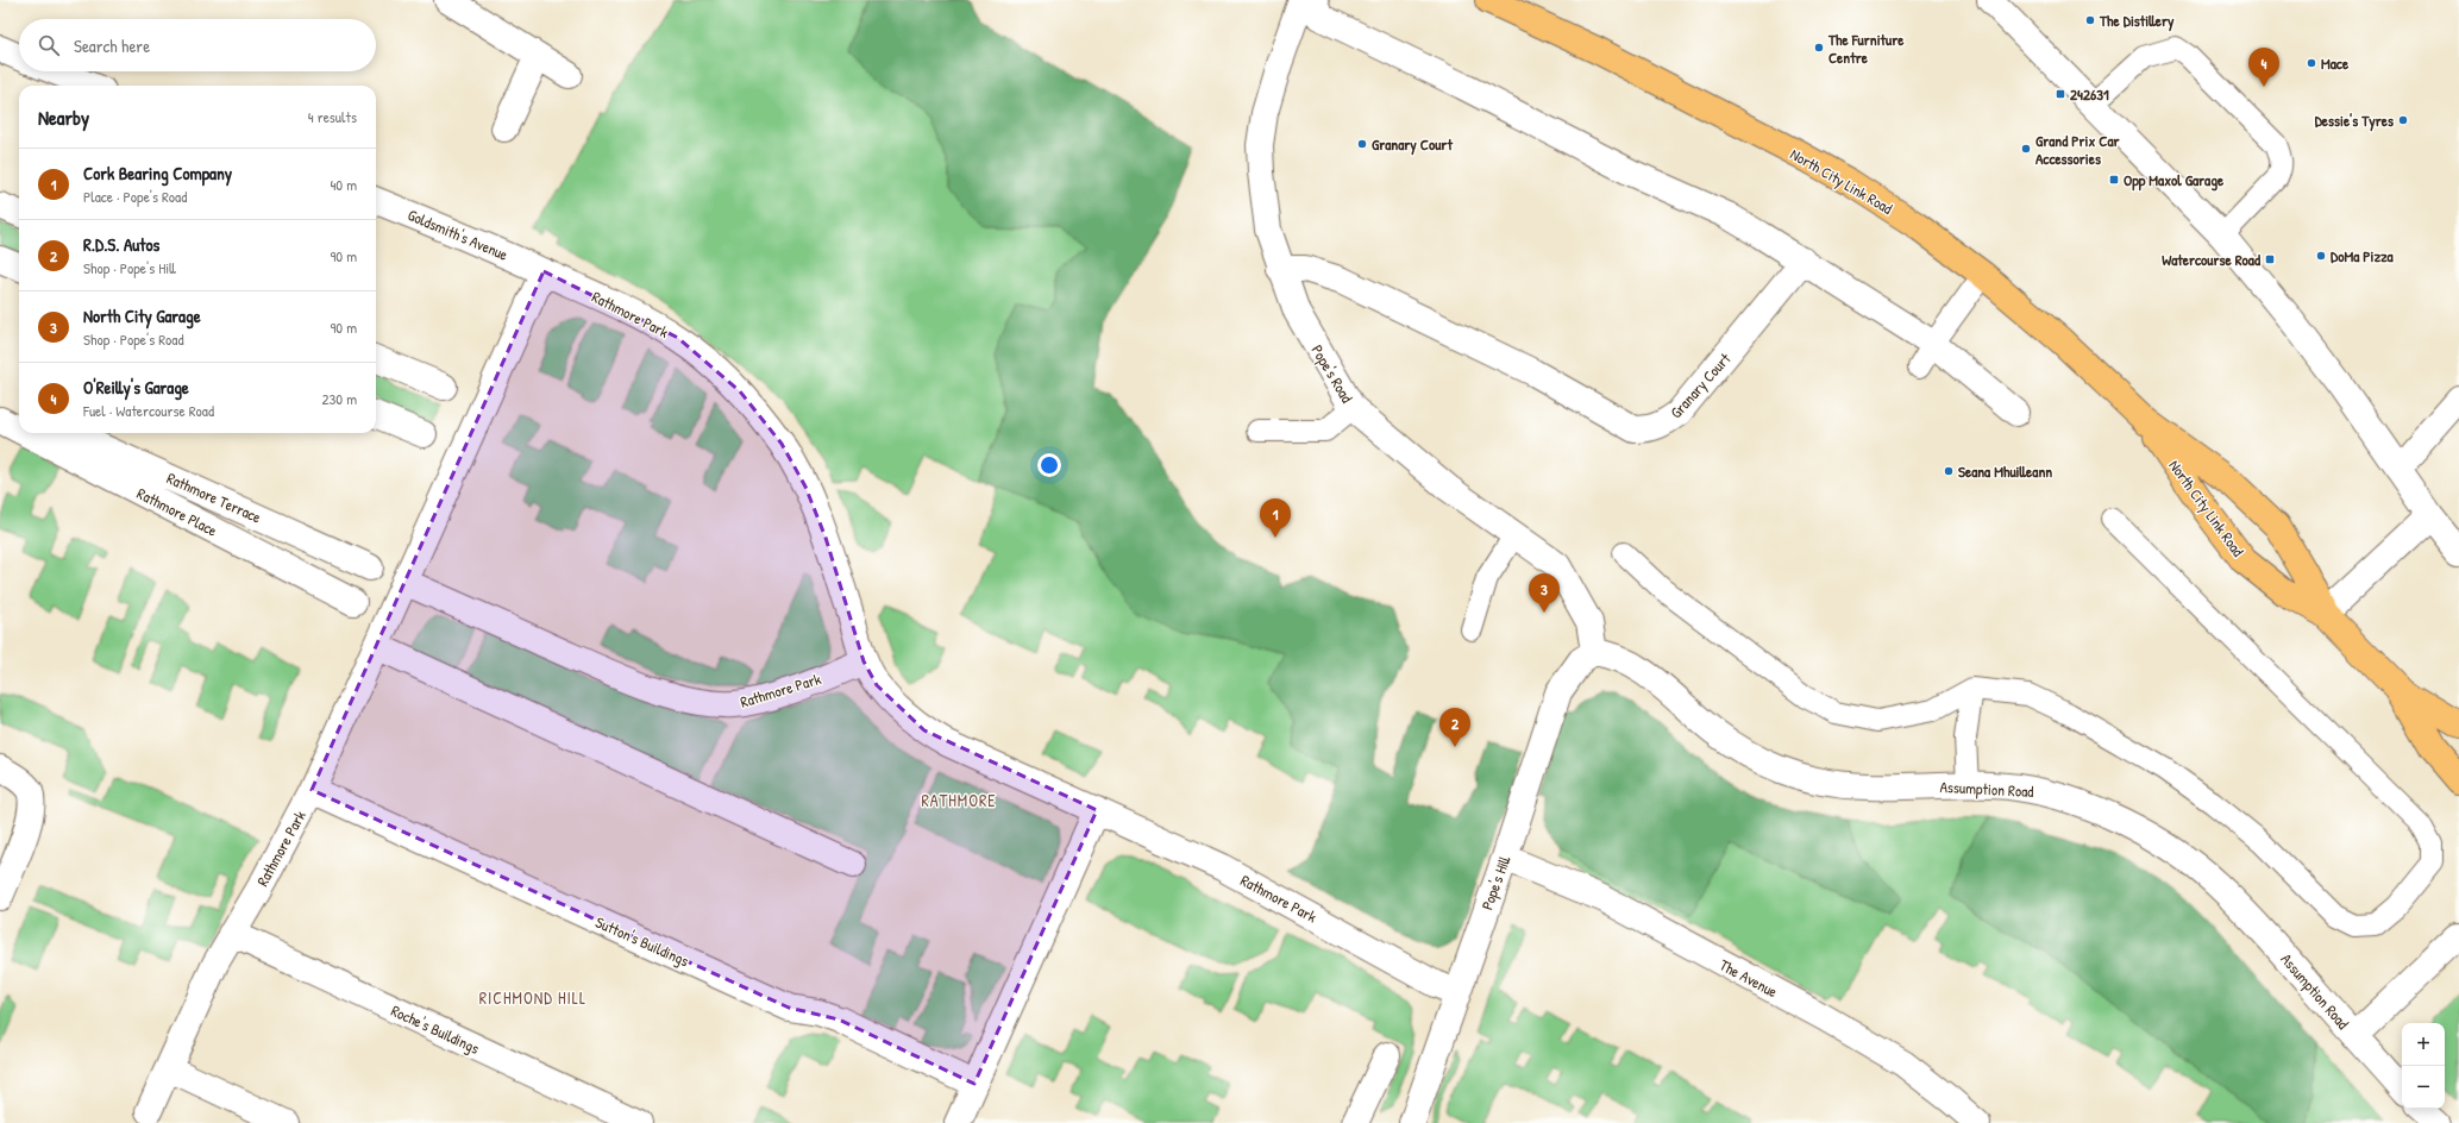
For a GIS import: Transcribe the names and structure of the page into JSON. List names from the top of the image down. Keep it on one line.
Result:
{"streets":{"highway":["North City Link Road"],"street":["Goldsmith's Avenue","Rathmore Park","Pope's Road","Granary Court","Rathmore Terrace","Rathmore Place","Assumption Road","Pope's Hill","Sutton's Buildings","The Avenue","Roche's Buildings"]},"crossings":[["Goldsmith's Avenue","Rathmore Park"],["Rathmore Park","Pope's Hill"],["Rathmore Park","Sutton's Buildings"],["Rathmore Park","Roche's Buildings"],["Pope's Road","Granary Court"],["Pope's Road","Assumption Road"],["Pope's Road","Pope's Hill"],["Assumption Road","Pope's Hill"],["Pope's Hill","The Avenue"]],"districts":["RATHMORE","RICHMOND HILL"],"places":{"other":["The Distillery","The Furniture Centre","Mace","Dessie's Tyres","Granary Court","Grand Prix Car Accessories","DoMa Pizza","Seana Mhuilleann"],"transit":["242631","Opp Maxol Garage","Watercourse Road"]},"page":{"search":"Search here","pins":["4","1","3","2"],"heading":["Nearby","4 results"],"list":[{"mark":"1","name":"Cork Bearing Company","note":"Place · Pope's Road","value":"40 m"},{"mark":"2","name":"R.D.S. Autos","note":"Shop · Pope's Hill","value":"90 m"},{"mark":"3","name":"North City Garage","note":"Shop · Pope's Road","value":"90 m"},{"mark":"4","name":"O'Reilly's Garage","note":"Fuel · Watercourse Road","value":"230 m"}],"map_buttons":["+","−"]}}
